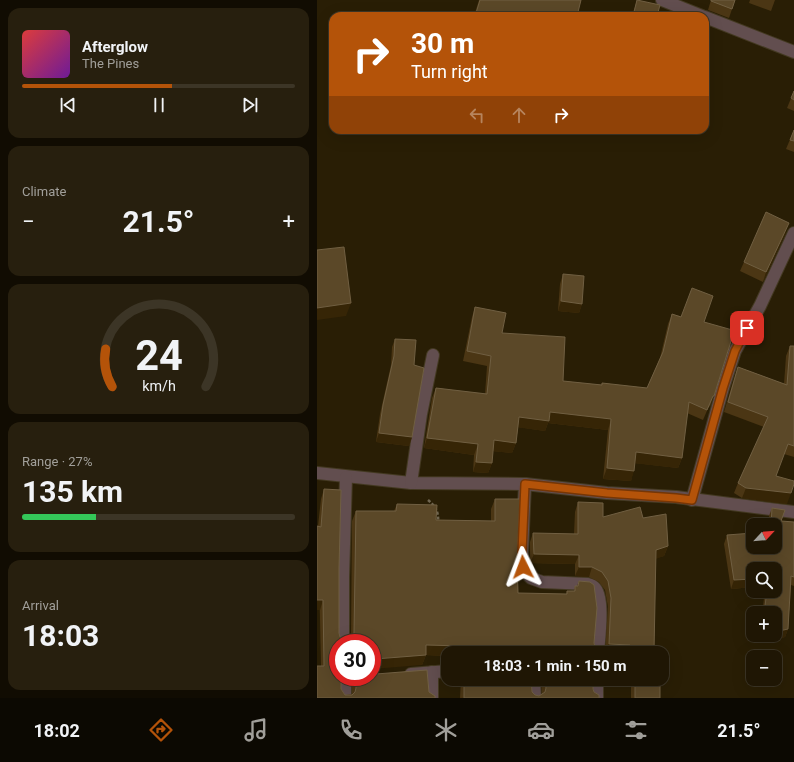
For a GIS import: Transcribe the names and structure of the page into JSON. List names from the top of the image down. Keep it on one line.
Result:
{"north":"top right","page":{"turn":["30 m","Turn right"],"song":["Afterglow","The Pines"],"tile":["Climate",["Range · 27%","135 km"],["Arrival","18:03"]],"heat":["−","21.5°","+"],"map_buttons":["+","−"],"limit":"30","trip":"18:03 · 1 min · 150 m","tabs":["18:02","21.5°"],"gauge":["24","km/h"]}}
